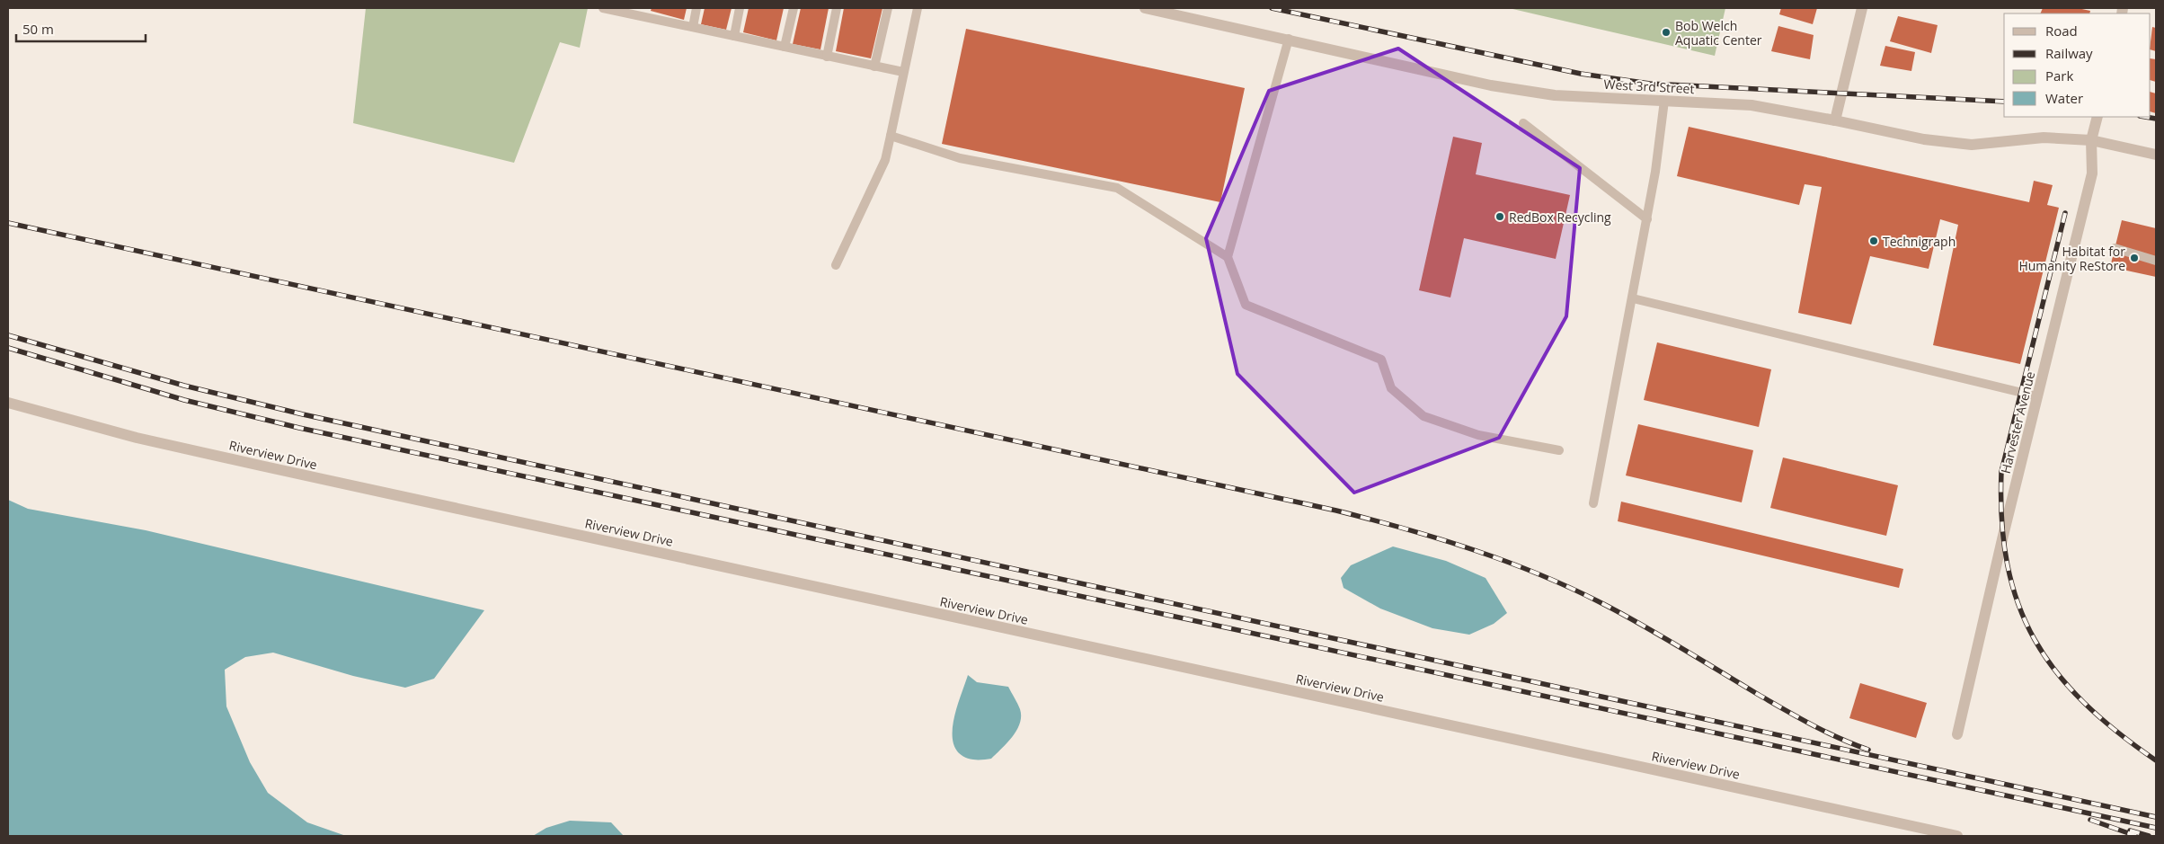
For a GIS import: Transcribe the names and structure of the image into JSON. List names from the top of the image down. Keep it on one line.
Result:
{"streets":{"street":["West 3rd Street","Harvester Avenue","Riverview Drive"]},"crossings":[["West 3rd Street","Harvester Avenue"]],"places":["Bob Welch Aquatic Center","RedBox Recycling","Technigraph","Habitat for Humanity ReStore"],"legend":["Road","Railway","Park","Water"],"scale_bar":"50 m"}
